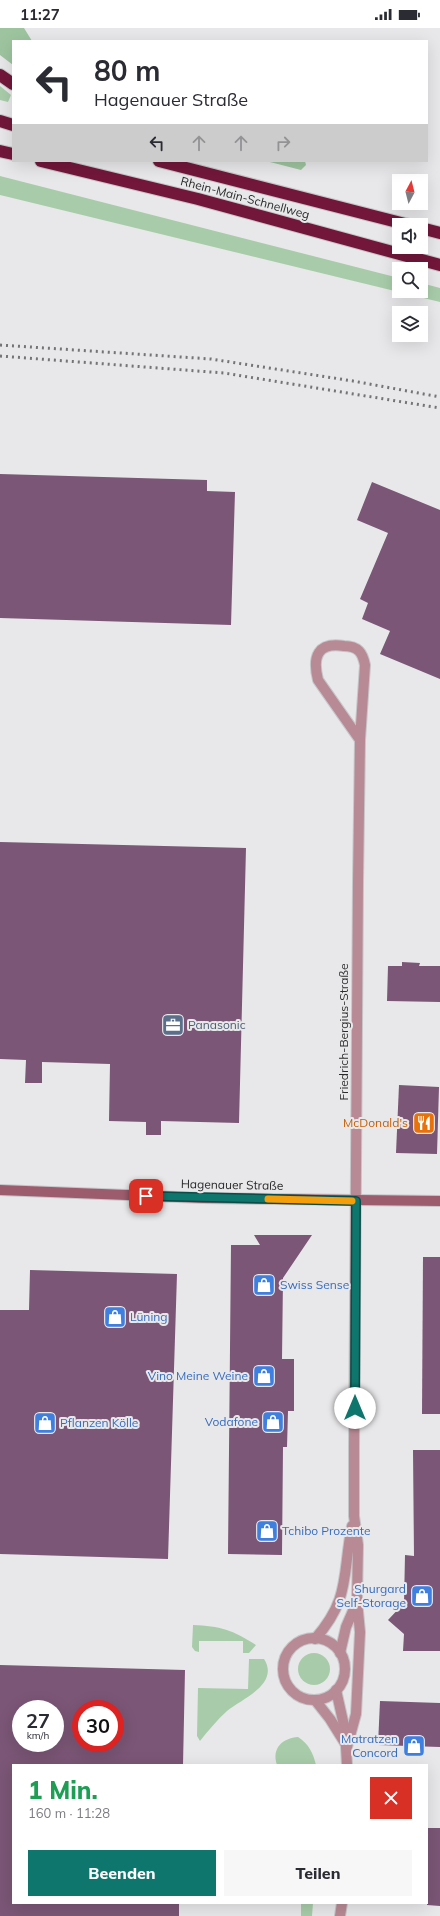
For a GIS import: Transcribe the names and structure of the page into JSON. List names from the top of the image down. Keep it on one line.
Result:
{"streets":{"highway":["Rhein-Main-Schnellweg"],"street":["Friedrich-Bergius-Straße","Hagenauer Straße"]},"crossings":[["Friedrich-Bergius-Straße","Hagenauer Straße"]],"places":{"office":["Panasonic"],"restaurant":["McDonald's"],"shop":["Swiss Sense","Lüning","Vino Meine Weine","Vodafone","Pflanzen Kölle","Tchibo Prozente","Shurgard Self-Storage","Matratzen Concord"]},"north":"top","page":{"status":"11:27","turn":["80 m","Hagenauer Straße"],"speed":"27 km/h","limit":"30","heading":["1 Min.","160 m · 11:28"],"buttons":["Beenden","Teilen"]}}
